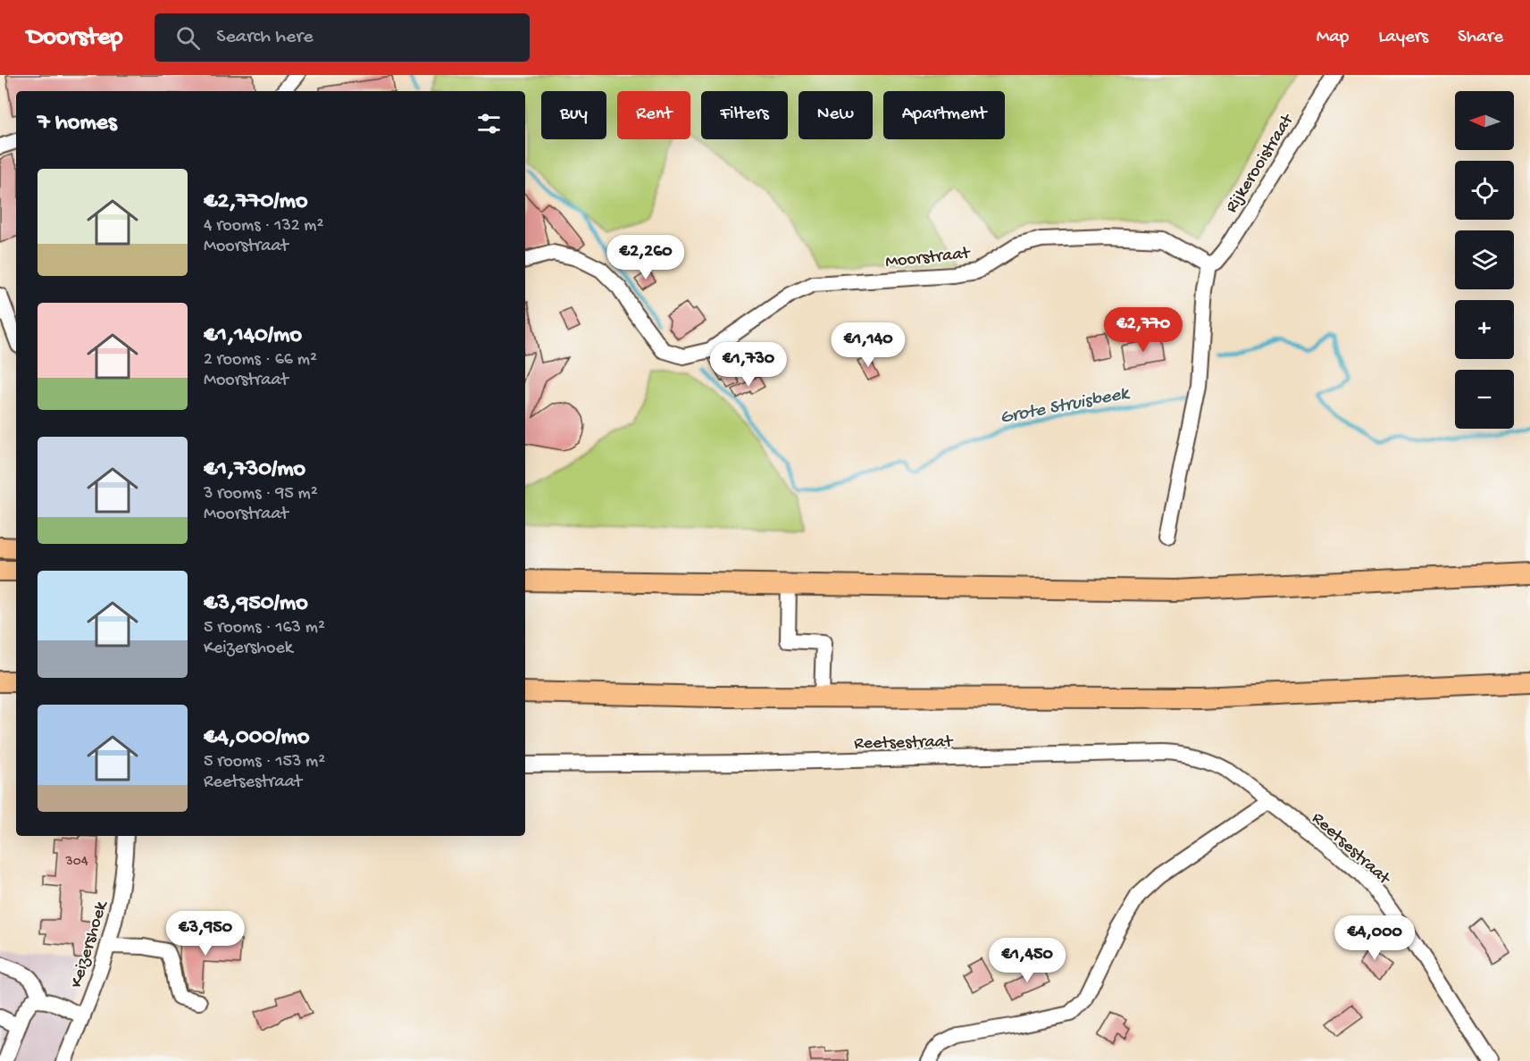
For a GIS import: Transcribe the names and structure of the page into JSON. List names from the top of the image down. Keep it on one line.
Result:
{"streets":{"street":["Rijkerooistraat","Moorstraat","Reetsestraat","Keizershoek"]},"crossings":[["Rijkerooistraat","Moorstraat"]],"water":["Grote Struisbeek"],"house_numbers":["304"],"north":"left","page":{"header":"Doorstep","search":"Search here","nav":["Map","Layers","Share"],"map_buttons":["+","−"],"chip":["Buy","Rent","Filters","New","Apartment"],"heading":"7 homes","list":[{"name":"€2,770/mo","note":"4 rooms · 132 m² · Moorstraat"},{"name":"€1,140/mo","note":"2 rooms · 66 m² · Moorstraat"},{"name":"€1,730/mo","note":"3 rooms · 95 m² · Moorstraat"},{"name":"€3,950/mo","note":"5 rooms · 163 m² · Keizershoek"},{"name":"€4,000/mo","note":"5 rooms · 153 m² · Reetsestraat"}],"price":["€2,260","€2,770","€1,140","€1,730","€3,950","€4,000","€1,450"]}}
